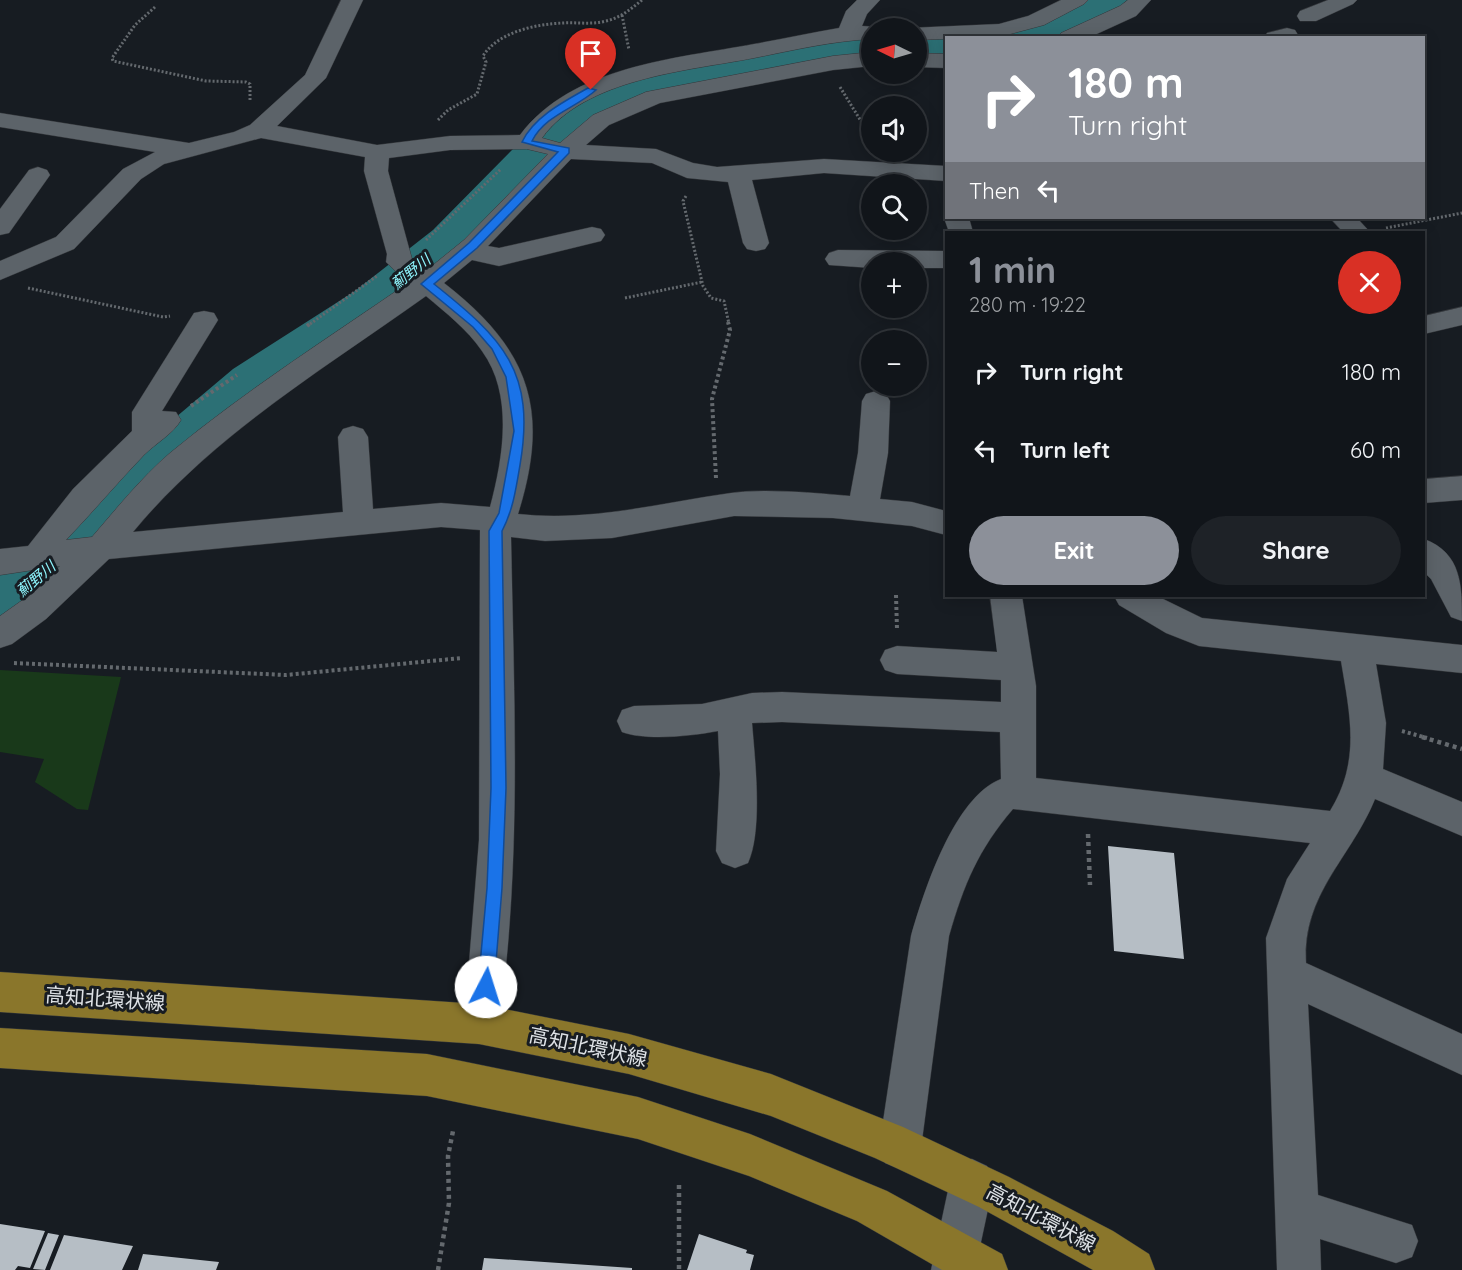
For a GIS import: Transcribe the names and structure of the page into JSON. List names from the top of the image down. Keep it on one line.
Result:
{"streets":{"main road":["高知北環状線"]},"water":["薊野川"],"north":"left","page":{"map_buttons":["+","−"],"turn":["180 m","Turn right"],"then":"Then","heading":["1 min","280 m · 19:22"],"list":[{"name":"Turn right","value":"180 m"},{"name":"Turn left","value":"60 m"}],"buttons":["Exit","Share"]}}
